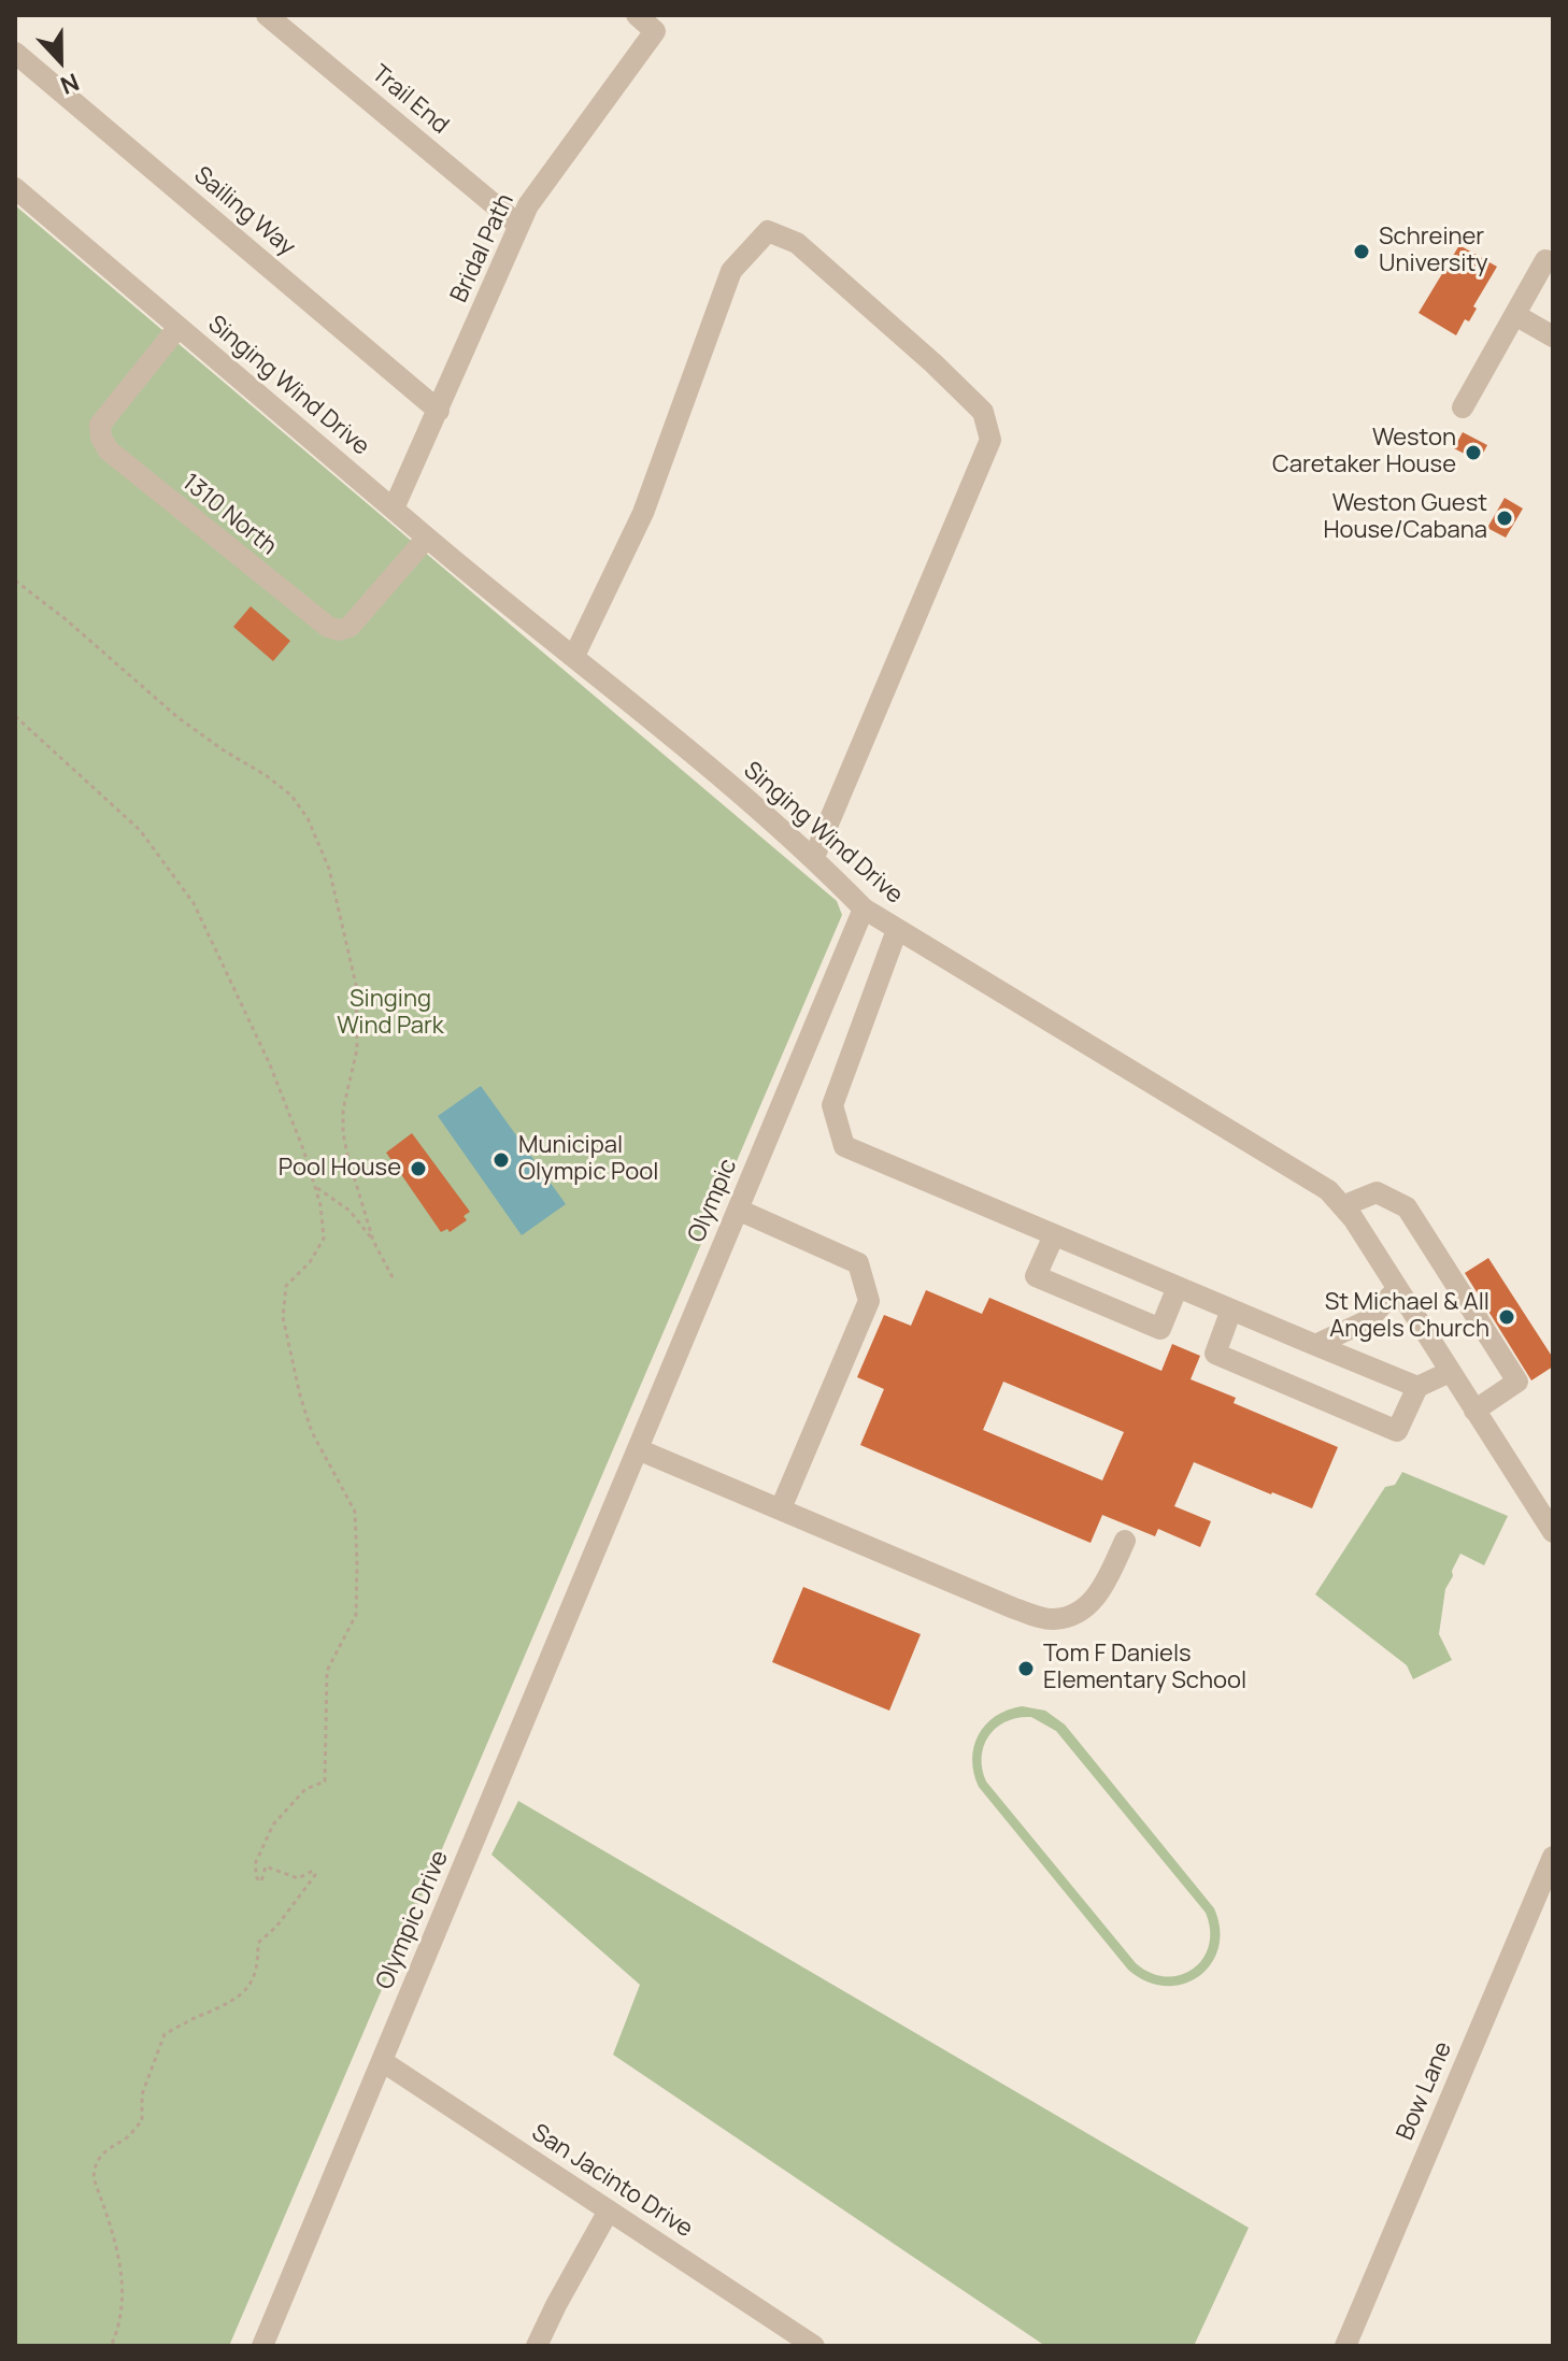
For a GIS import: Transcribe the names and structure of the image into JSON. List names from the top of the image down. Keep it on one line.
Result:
{"streets":{"street":["Trail End","Sailing Way","Bridal Path","Singing Wind Drive","1310 North","Olympic","Olympic Drive","Bow Lane","San Jacinto Drive"]},"crossings":[["Trail End","Bridal Path"],["Sailing Way","Bridal Path"],["Bridal Path","Singing Wind Drive"],["Singing Wind Drive","1310 North"],["Singing Wind Drive","Olympic"],["Olympic","Olympic Drive"],["Olympic Drive","San Jacinto Drive"]],"parks":["Singing Wind Park"],"places":["Schreiner University","Weston Caretaker House","Weston Guest House/Cabana","Municipal Olympic Pool","Pool House","St Michael & All Angels Church","Tom F Daniels Elementary School"],"north":"bottom"}
